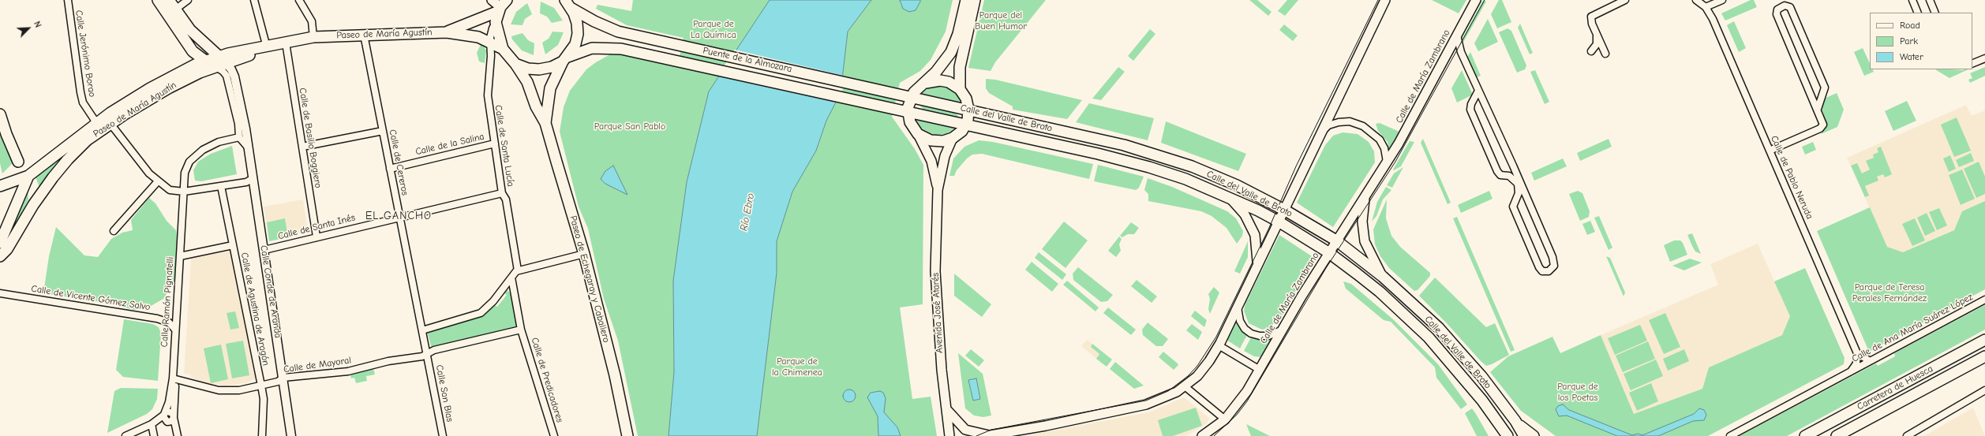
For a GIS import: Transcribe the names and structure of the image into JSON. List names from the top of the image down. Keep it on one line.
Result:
{"streets":{"main road":["Paseo de María Agustín","Puente de la Almozara","Calle de María Zambrano","Calle del Valle de Broto","Paseo de Echegaray y Caballero","Avenida José Atarés","Carretera de Huesca"],"street":["Calle Jerónimo Borao","Calle de Basilio Boggiero","Calle de la Salina","Calle de Santa Lucía","Calle de Cereros","Calle de Pablo Neruda","Calle de Santa Inés","Calle Conde de Aranda","Calle de Vicente Gómez Salvo","Calle Ramón Pignatelli","Calle de Agustina de Aragón","Calle de Ana María Suárez López","Calle de Mayoral","Calle de Predicadores","Calle San Blas"]},"crossings":[["Paseo de María Agustín","Calle Jerónimo Borao"],["Paseo de María Agustín","Calle de Basilio Boggiero"],["Paseo de María Agustín","Calle de Santa Lucía"],["Paseo de María Agustín","Calle de Cereros"],["Paseo de María Agustín","Paseo de Echegaray y Caballero"],["Paseo de María Agustín","Calle Conde de Aranda"],["Puente de la Almozara","Calle del Valle de Broto"],["Puente de la Almozara","Paseo de Echegaray y Caballero"],["Calle de María Zambrano","Calle del Valle de Broto"],["Calle del Valle de Broto","Avenida José Atarés"],["Calle de Basilio Boggiero","Calle de Santa Inés"],["Calle de la Salina","Calle de Santa Lucía"],["Calle de la Salina","Calle de Cereros"],["Calle de Santa Lucía","Calle de Santa Inés"],["Calle de Cereros","Calle de Santa Inés"],["Calle de Cereros","Calle San Blas"],["Calle de Pablo Neruda","Calle de Ana María Suárez López"],["Calle de Santa Inés","Calle Conde de Aranda"],["Calle Conde de Aranda","Calle de Mayoral"],["Calle de Vicente Gómez Salvo","Calle Ramón Pignatelli"],["Calle Ramón Pignatelli","Calle de Mayoral"],["Calle de Agustina de Aragón","Calle de Mayoral"],["Calle de Mayoral","Calle de Predicadores"],["Calle de Mayoral","Calle San Blas"]],"districts":["EL GANCHO"],"water":["Río Ebro"],"parks":["Parque del Buen Humor","Parque de La Química","Parque San Pablo","Parque de Teresa Perales Fernández","Parque de la Chimenea","Parque de los Poetas"],"legend":["Road","Park","Water"],"north":"top right"}
